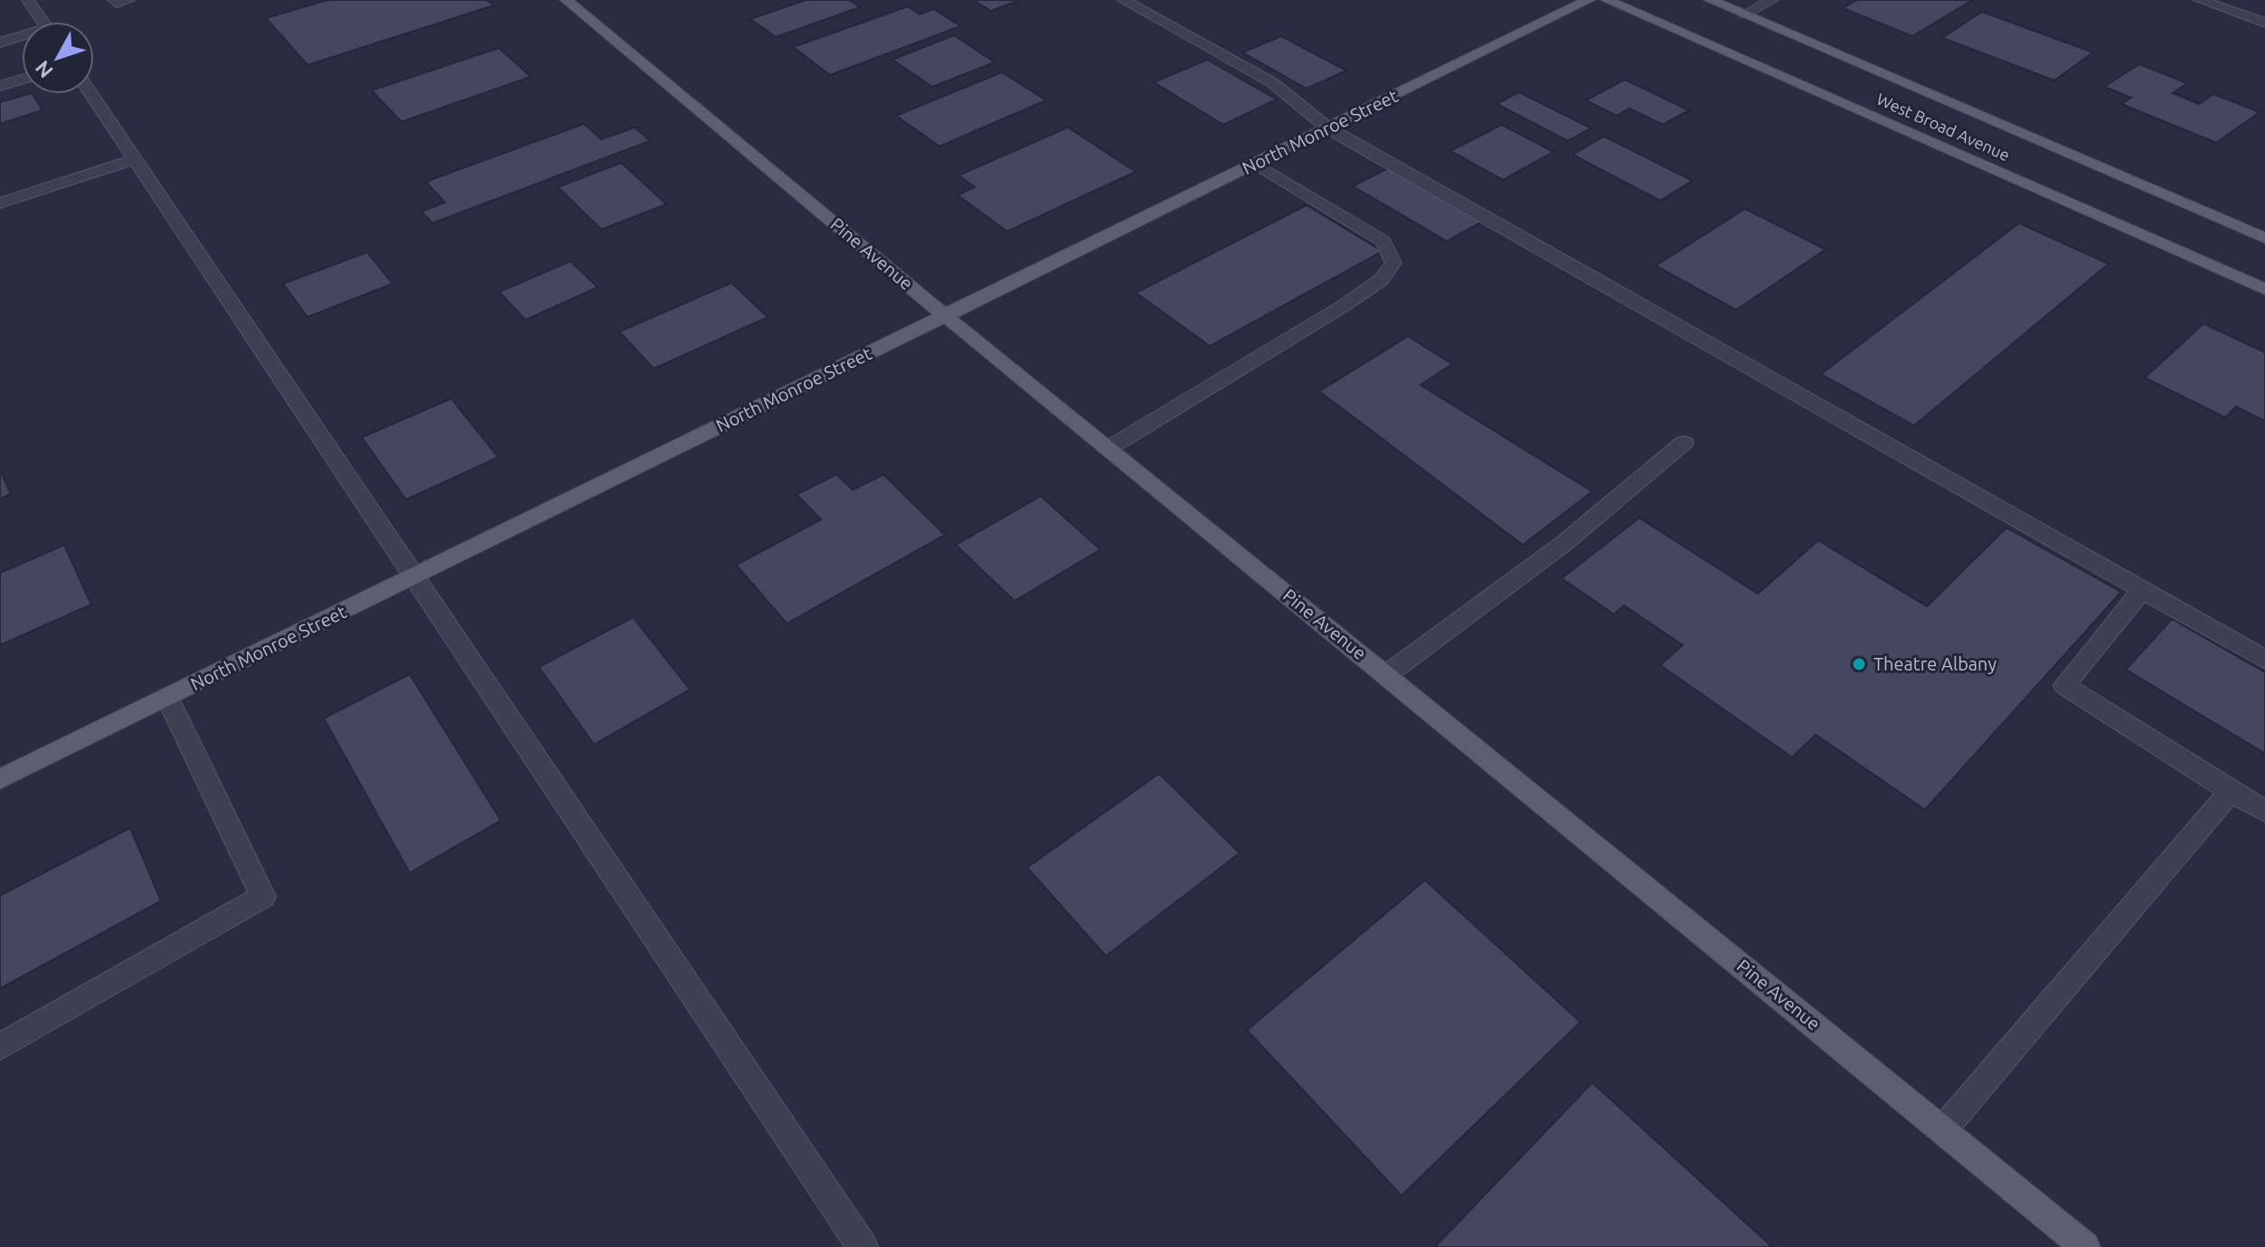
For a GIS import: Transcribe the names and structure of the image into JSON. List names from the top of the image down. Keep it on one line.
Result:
{"streets":{"main road":["West Broad Avenue","North Monroe Street","Pine Avenue"]},"crossings":[["North Monroe Street","Pine Avenue"]],"places":["Theatre Albany"],"north":"bottom left"}
